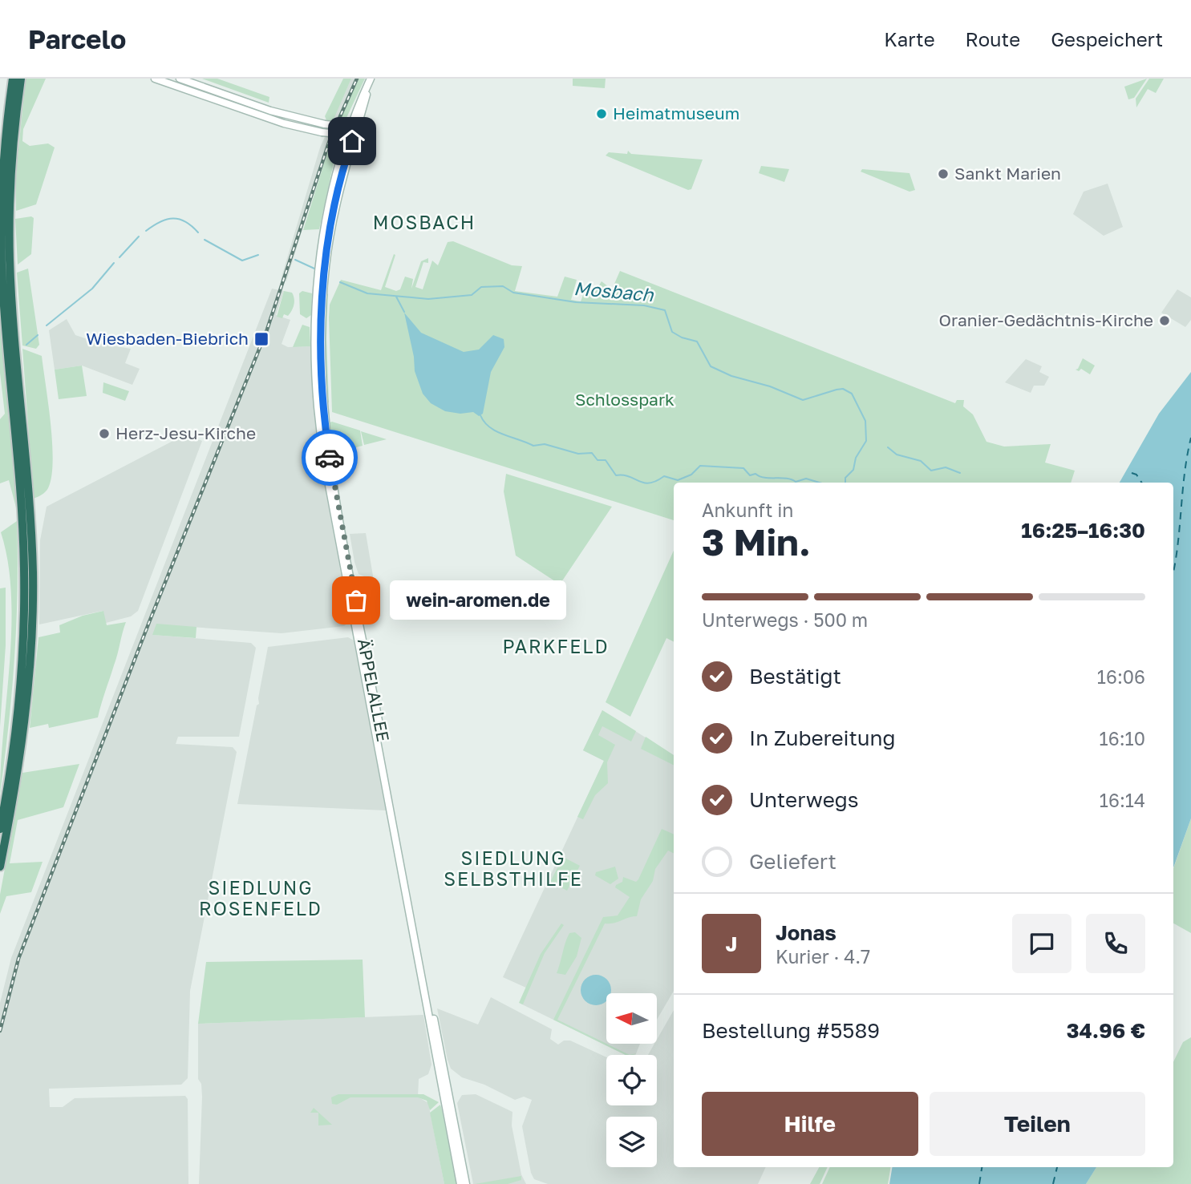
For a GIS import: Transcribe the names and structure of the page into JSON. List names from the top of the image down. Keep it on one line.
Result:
{"streets":{"main road":["ÄPPELALLEE"]},"districts":["MOSBACH","PARKFELD","SIEDLUNG SELBSTHILFE","SIEDLUNG ROSENFELD"],"water":["Mosbach"],"parks":["Schlosspark"],"places":{"other":["Heimatmuseum","Sankt Marien","Oranier-Gedächtnis-Kirche","Herz-Jesu-Kirche","wein-aromen.de"],"transit":["Wiesbaden-Biebrich"]},"north":"left","page":{"header":"Parcelo","nav":["Karte","Route","Gespeichert"],"heading":["3 Min.","Ankunft in","16:25–16:30"],"panel":["Jonas","Kurier · 4.7","Bestellung #5589","34.96 €"],"bar":"Unterwegs · 500 m","bubble":"wein-aromen.de","list":[["Bestätigt","16:06"],["In Zubereitung","16:10"],["Unterwegs","16:14"],"Geliefert"],"round":"J","buttons":["Hilfe","Teilen"]}}
